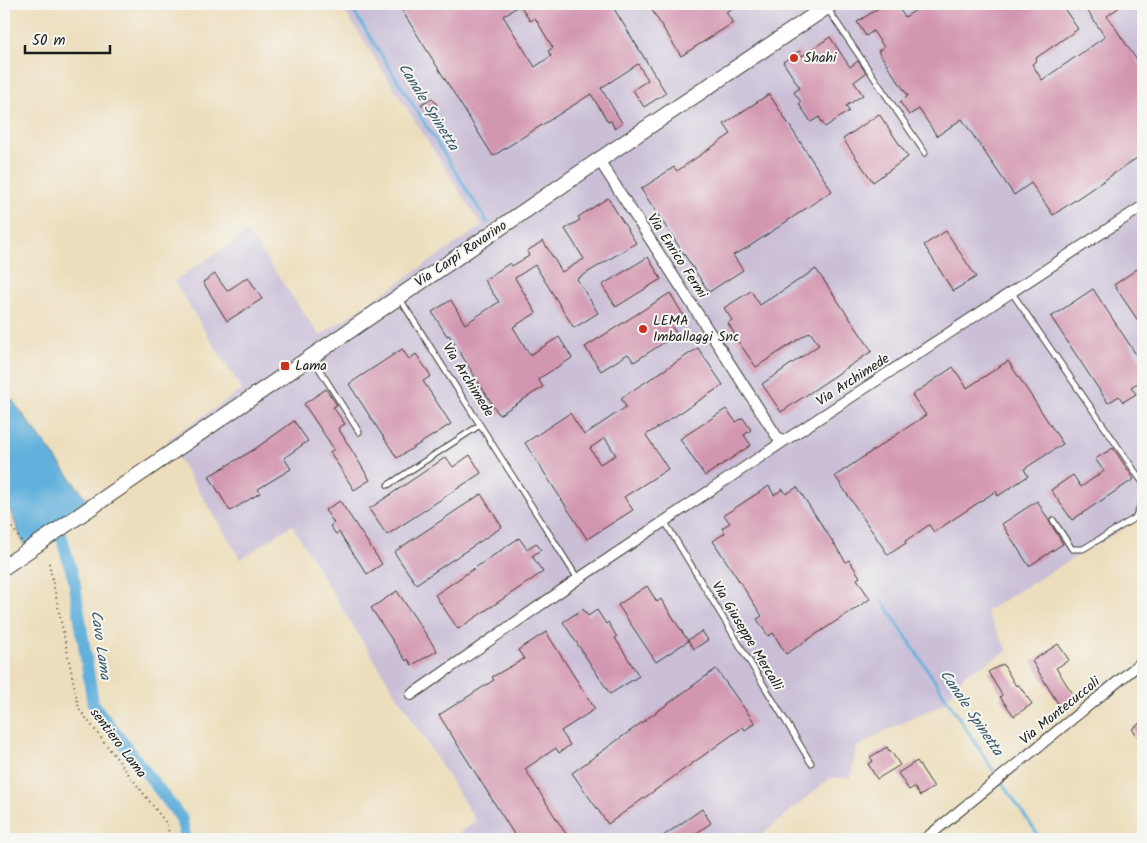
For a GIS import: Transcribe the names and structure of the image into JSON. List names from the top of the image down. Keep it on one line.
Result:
{"streets":{"main road":["Via Carpi Ravarino"],"street":["Via Enrico Fermi","Via Archimede","Via Montecuccoli"],"lane":["Via Giuseppe Mercalli"],"path":["sentiero Lama"]},"crossings":[["Via Carpi Ravarino","Via Enrico Fermi"],["Via Carpi Ravarino","Via Archimede"],["Via Enrico Fermi","Via Archimede"],["Via Archimede","Via Giuseppe Mercalli"]],"water":["Canale Spinetta","Cavo Lama"],"places":{"other":["Shahi","LEMA Imballaggi Snc"],"transit":["Lama"]},"scale_bar":"50 m"}
